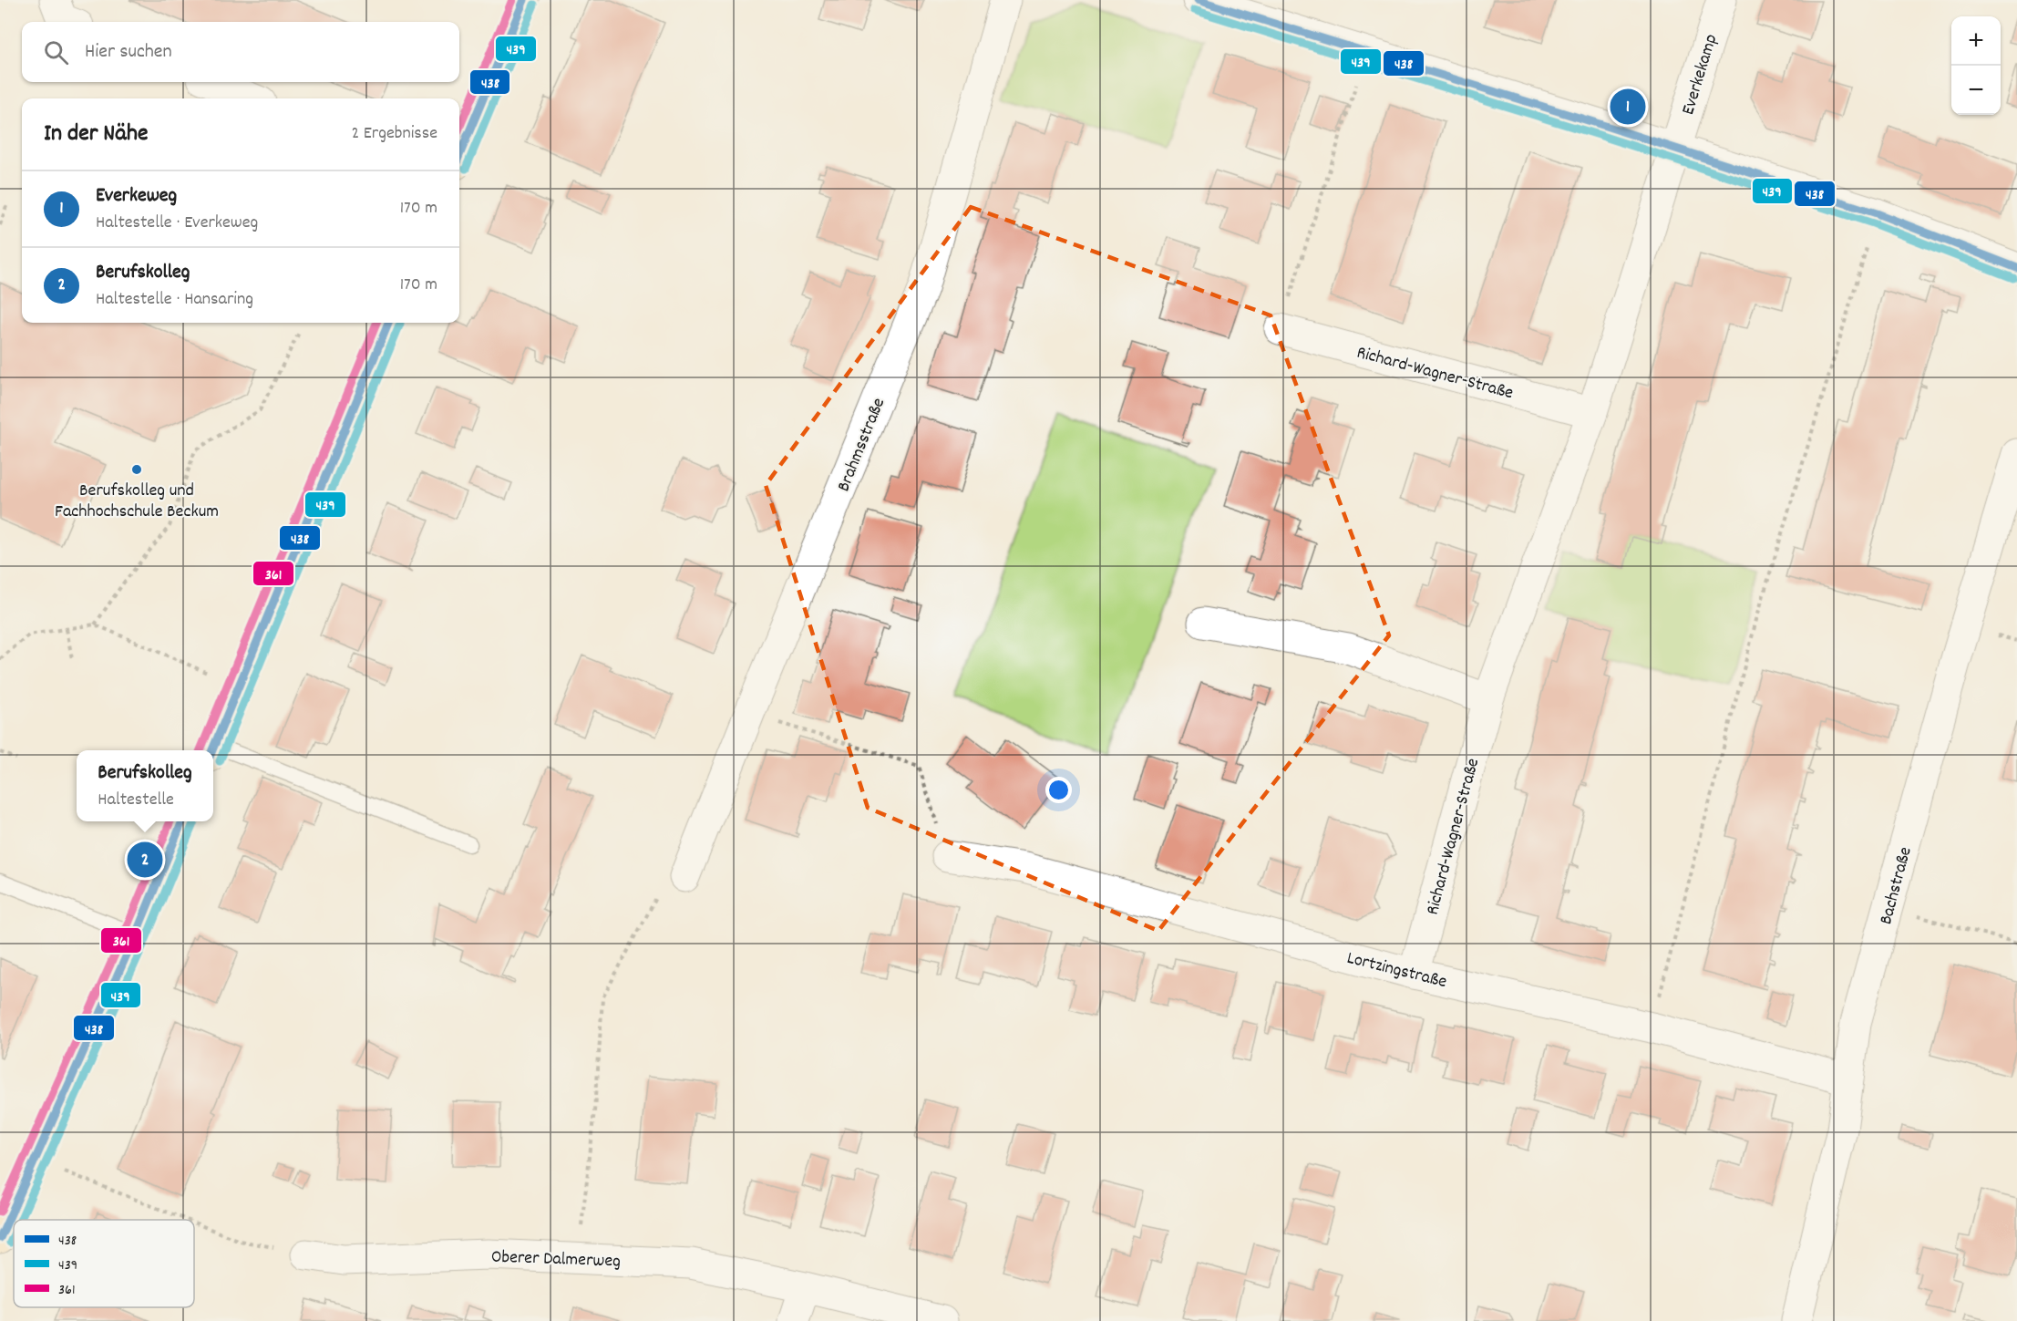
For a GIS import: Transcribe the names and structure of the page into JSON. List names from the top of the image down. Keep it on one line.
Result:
{"streets":{"street":["Everkekamp","Richard-Wagner-Straße","Brahmsstraße","Bachstraße","Lortzingstraße","Oberer Dalmerweg"]},"crossings":[["Everkekamp","Richard-Wagner-Straße"],["Richard-Wagner-Straße","Lortzingstraße"],["Bachstraße","Lortzingstraße"]],"places":["Berufskolleg und Fachhochschule Beckum"],"lines":["transit line 438","transit line 361","transit line 439"],"legend":["438","439","361"],"page":{"map_buttons":["+","−"],"search":"Hier suchen","pins":["1","2"],"heading":["In der Nähe","2 Ergebnisse"],"list":[{"mark":"1","name":"Everkeweg","note":"Haltestelle · Everkeweg","value":"170 m"},{"mark":"2","name":"Berufskolleg","note":"Haltestelle · Hansaring","value":"170 m"}],"popup":["Berufskolleg","Haltestelle"]}}
